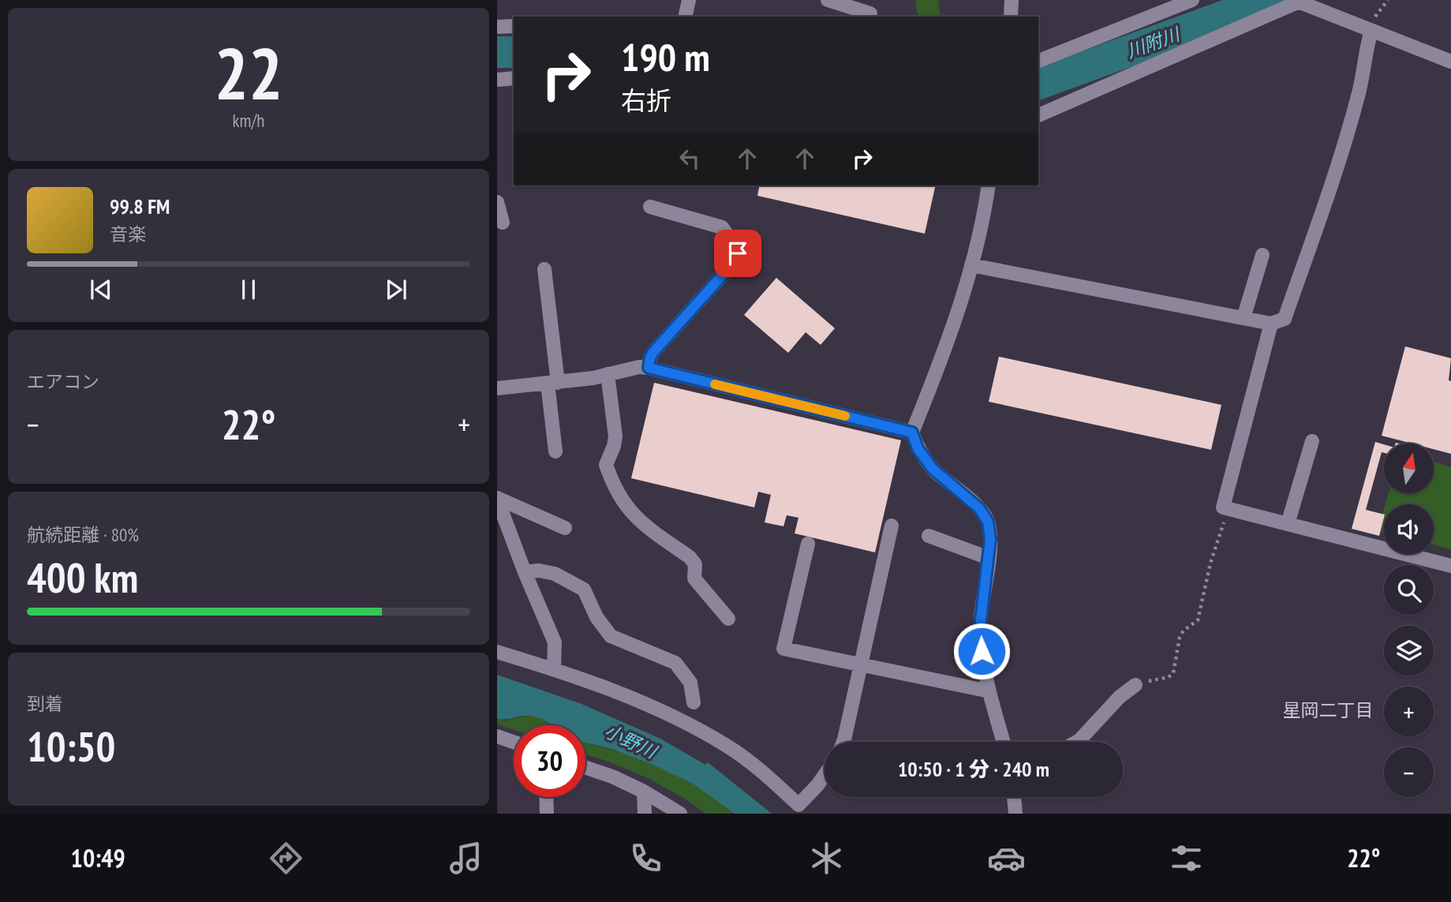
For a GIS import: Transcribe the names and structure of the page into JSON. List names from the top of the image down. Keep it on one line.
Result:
{"districts":["星岡二丁目"],"water":["川附川","小野川"],"north":"top","page":{"tile":[["22","km/h"],"エアコン",["航続距離 · 80%","400 km"],["到着","10:50"]],"turn":["190 m","右折"],"song":["99.8 FM","音楽"],"heat":["−","22°","+"],"map_buttons":["+","−"],"limit":"30","trip":"10:50 · 1 分 · 240 m","tabs":["10:49","22°"]}}
